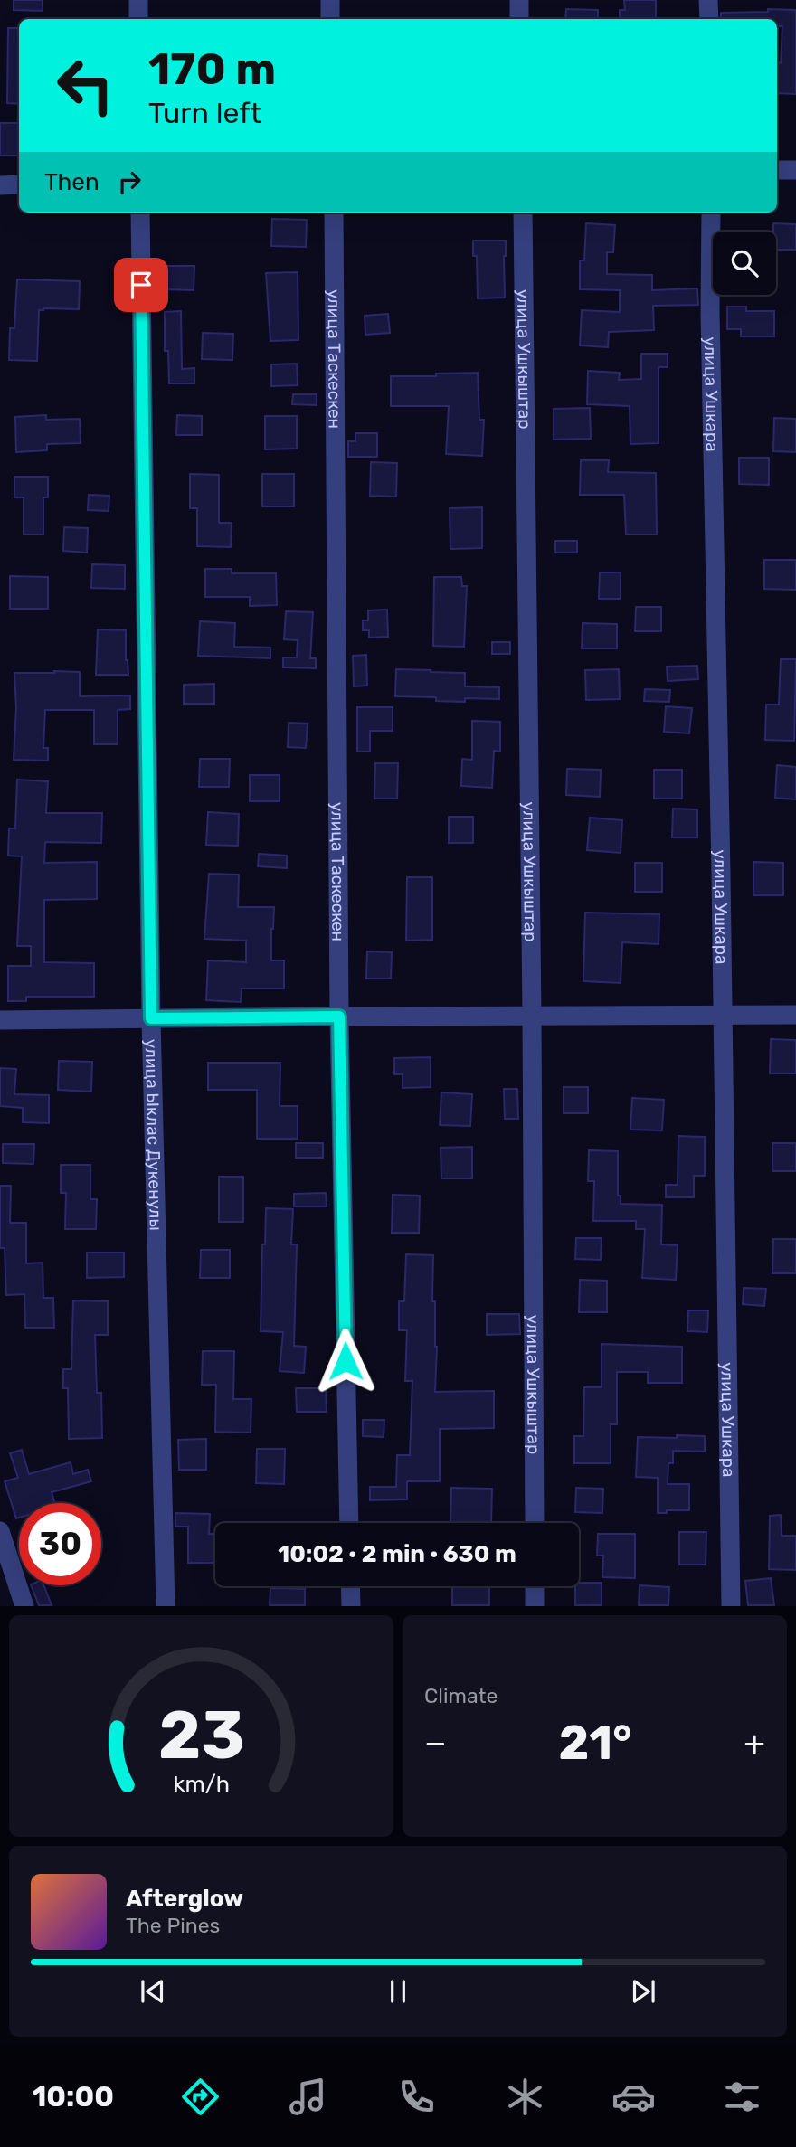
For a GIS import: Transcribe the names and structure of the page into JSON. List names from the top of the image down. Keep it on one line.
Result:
{"streets":{"street":["улица Таскескен","улица Ушкыштар","улица Ушкара","улица Ыклас Дукенулы"]},"page":{"turn":["170 m","Turn left"],"then":"Then","limit":"30","trip":"10:02 · 2 min · 630 m","tile":"Climate","heat":["−","21°","+"],"song":["Afterglow","The Pines"],"tabs":"10:00","gauge":["23","km/h"]}}
